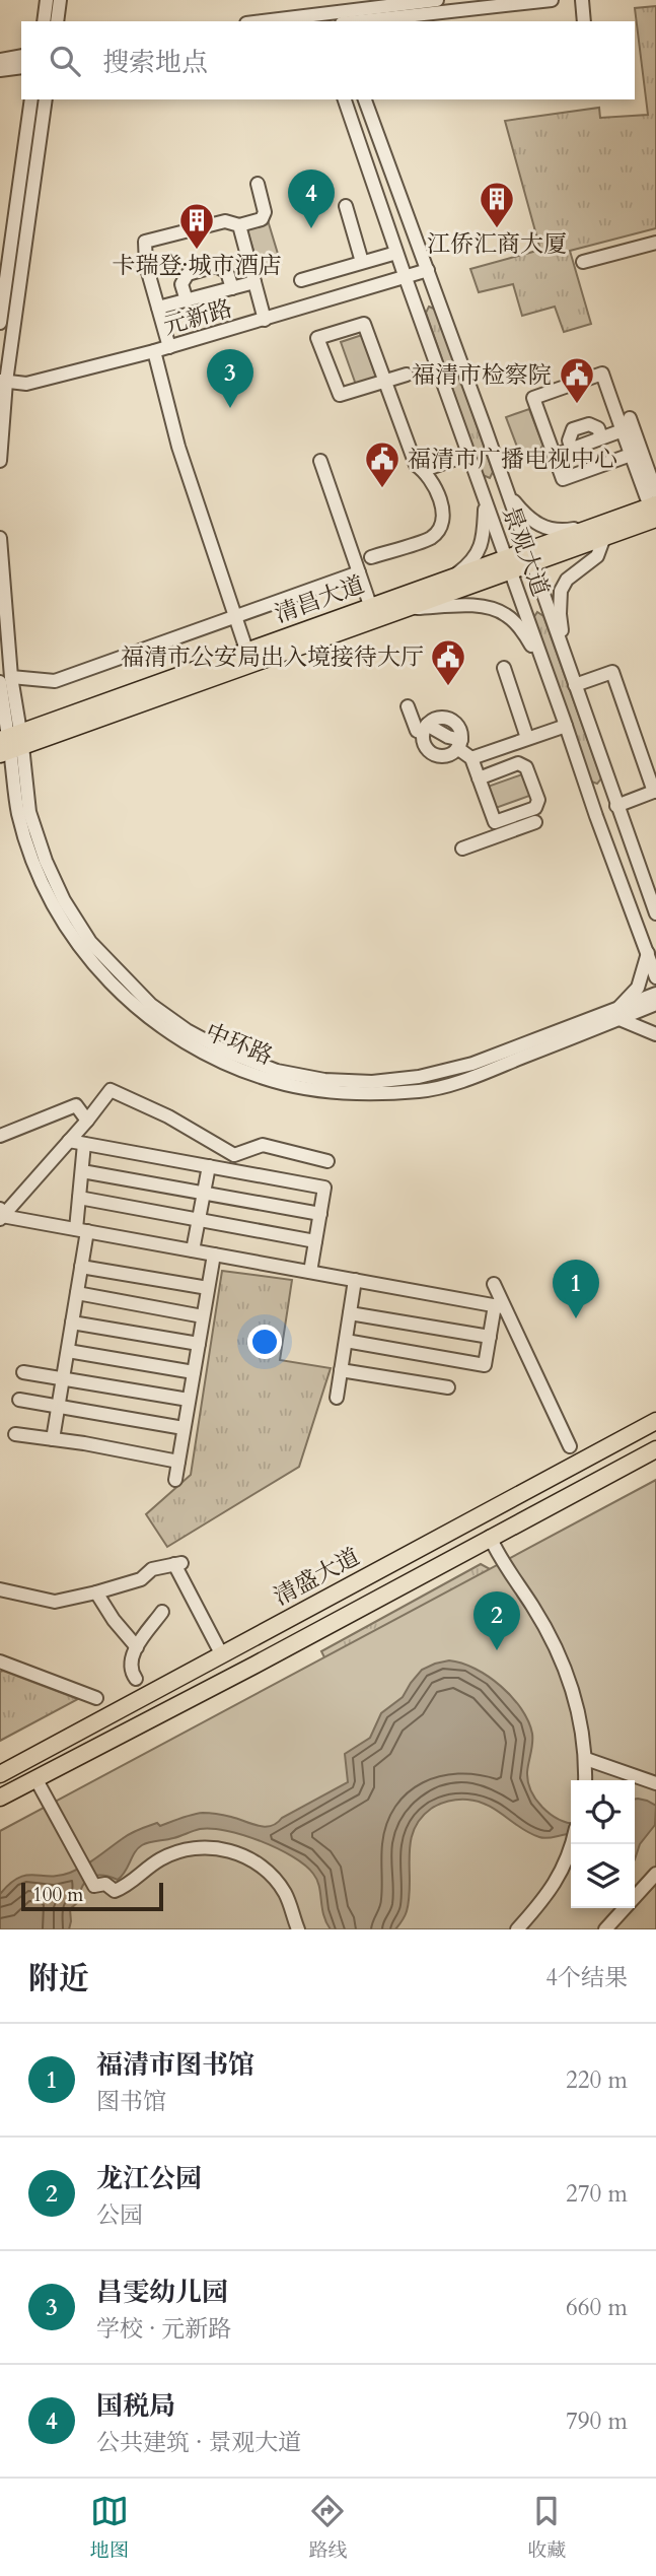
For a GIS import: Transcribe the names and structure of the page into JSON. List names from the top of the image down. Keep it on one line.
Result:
{"streets":{"main road":["清昌大道","清盛大道"],"street":["元新路","景观大道","中环路"]},"crossings":[["元新路","景观大道"],["景观大道","清昌大道"],["清昌大道","中环路"]],"places":{"building":["江侨汇商大厦","卡瑞登·城市酒店"],"public building":["福清市检察院","福清市广播电视中心","福清市公安局出入境接待大厅"]},"scale_bar":"100 m","page":{"search":"搜索地点","pins":["4","3","1","2"],"scale":"100 m","heading":["附近","4个结果"],"list":[{"mark":"1","name":"福清市图书馆","note":"图书馆","value":"220 m"},{"mark":"2","name":"龙江公园","note":"公园","value":"270 m"},{"mark":"3","name":"昌雯幼儿园","note":"学校 · 元新路","value":"660 m"},{"mark":"4","name":"国税局","note":"公共建筑 · 景观大道","value":"790 m"}],"nav":["地图","路线","收藏"]}}
